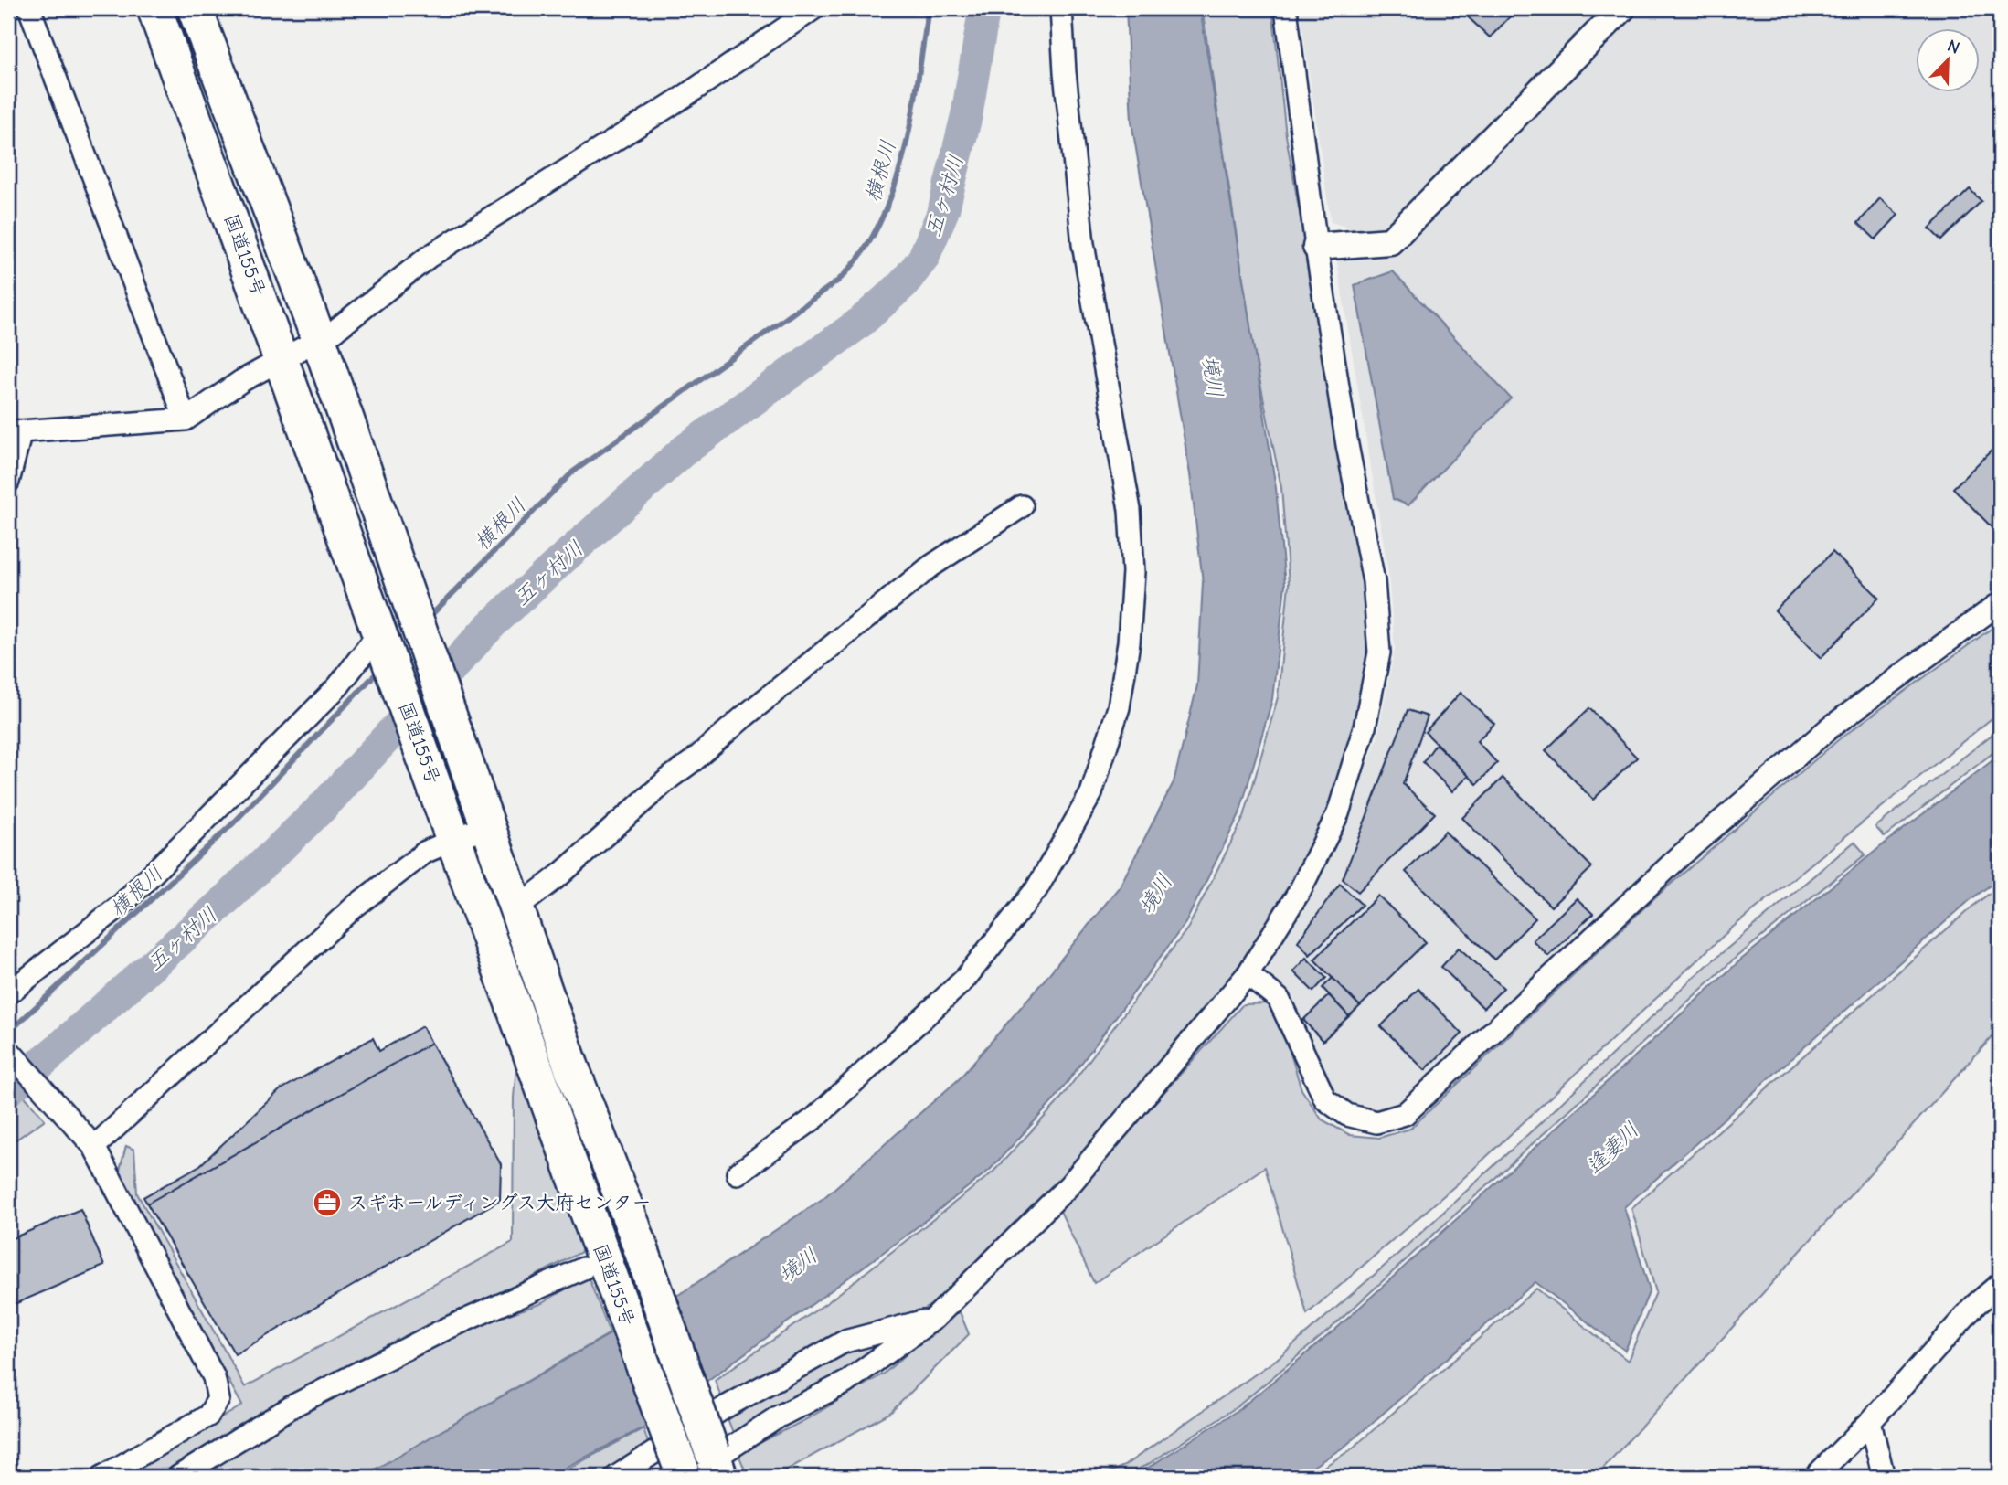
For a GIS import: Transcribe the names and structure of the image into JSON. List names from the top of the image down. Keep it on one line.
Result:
{"streets":{"highway":["国道155号"]},"water":["横根川","五ヶ村川","境川","逢妻川"],"places":{"office":["スギホールディングス大府センター"]},"north":"top right"}
